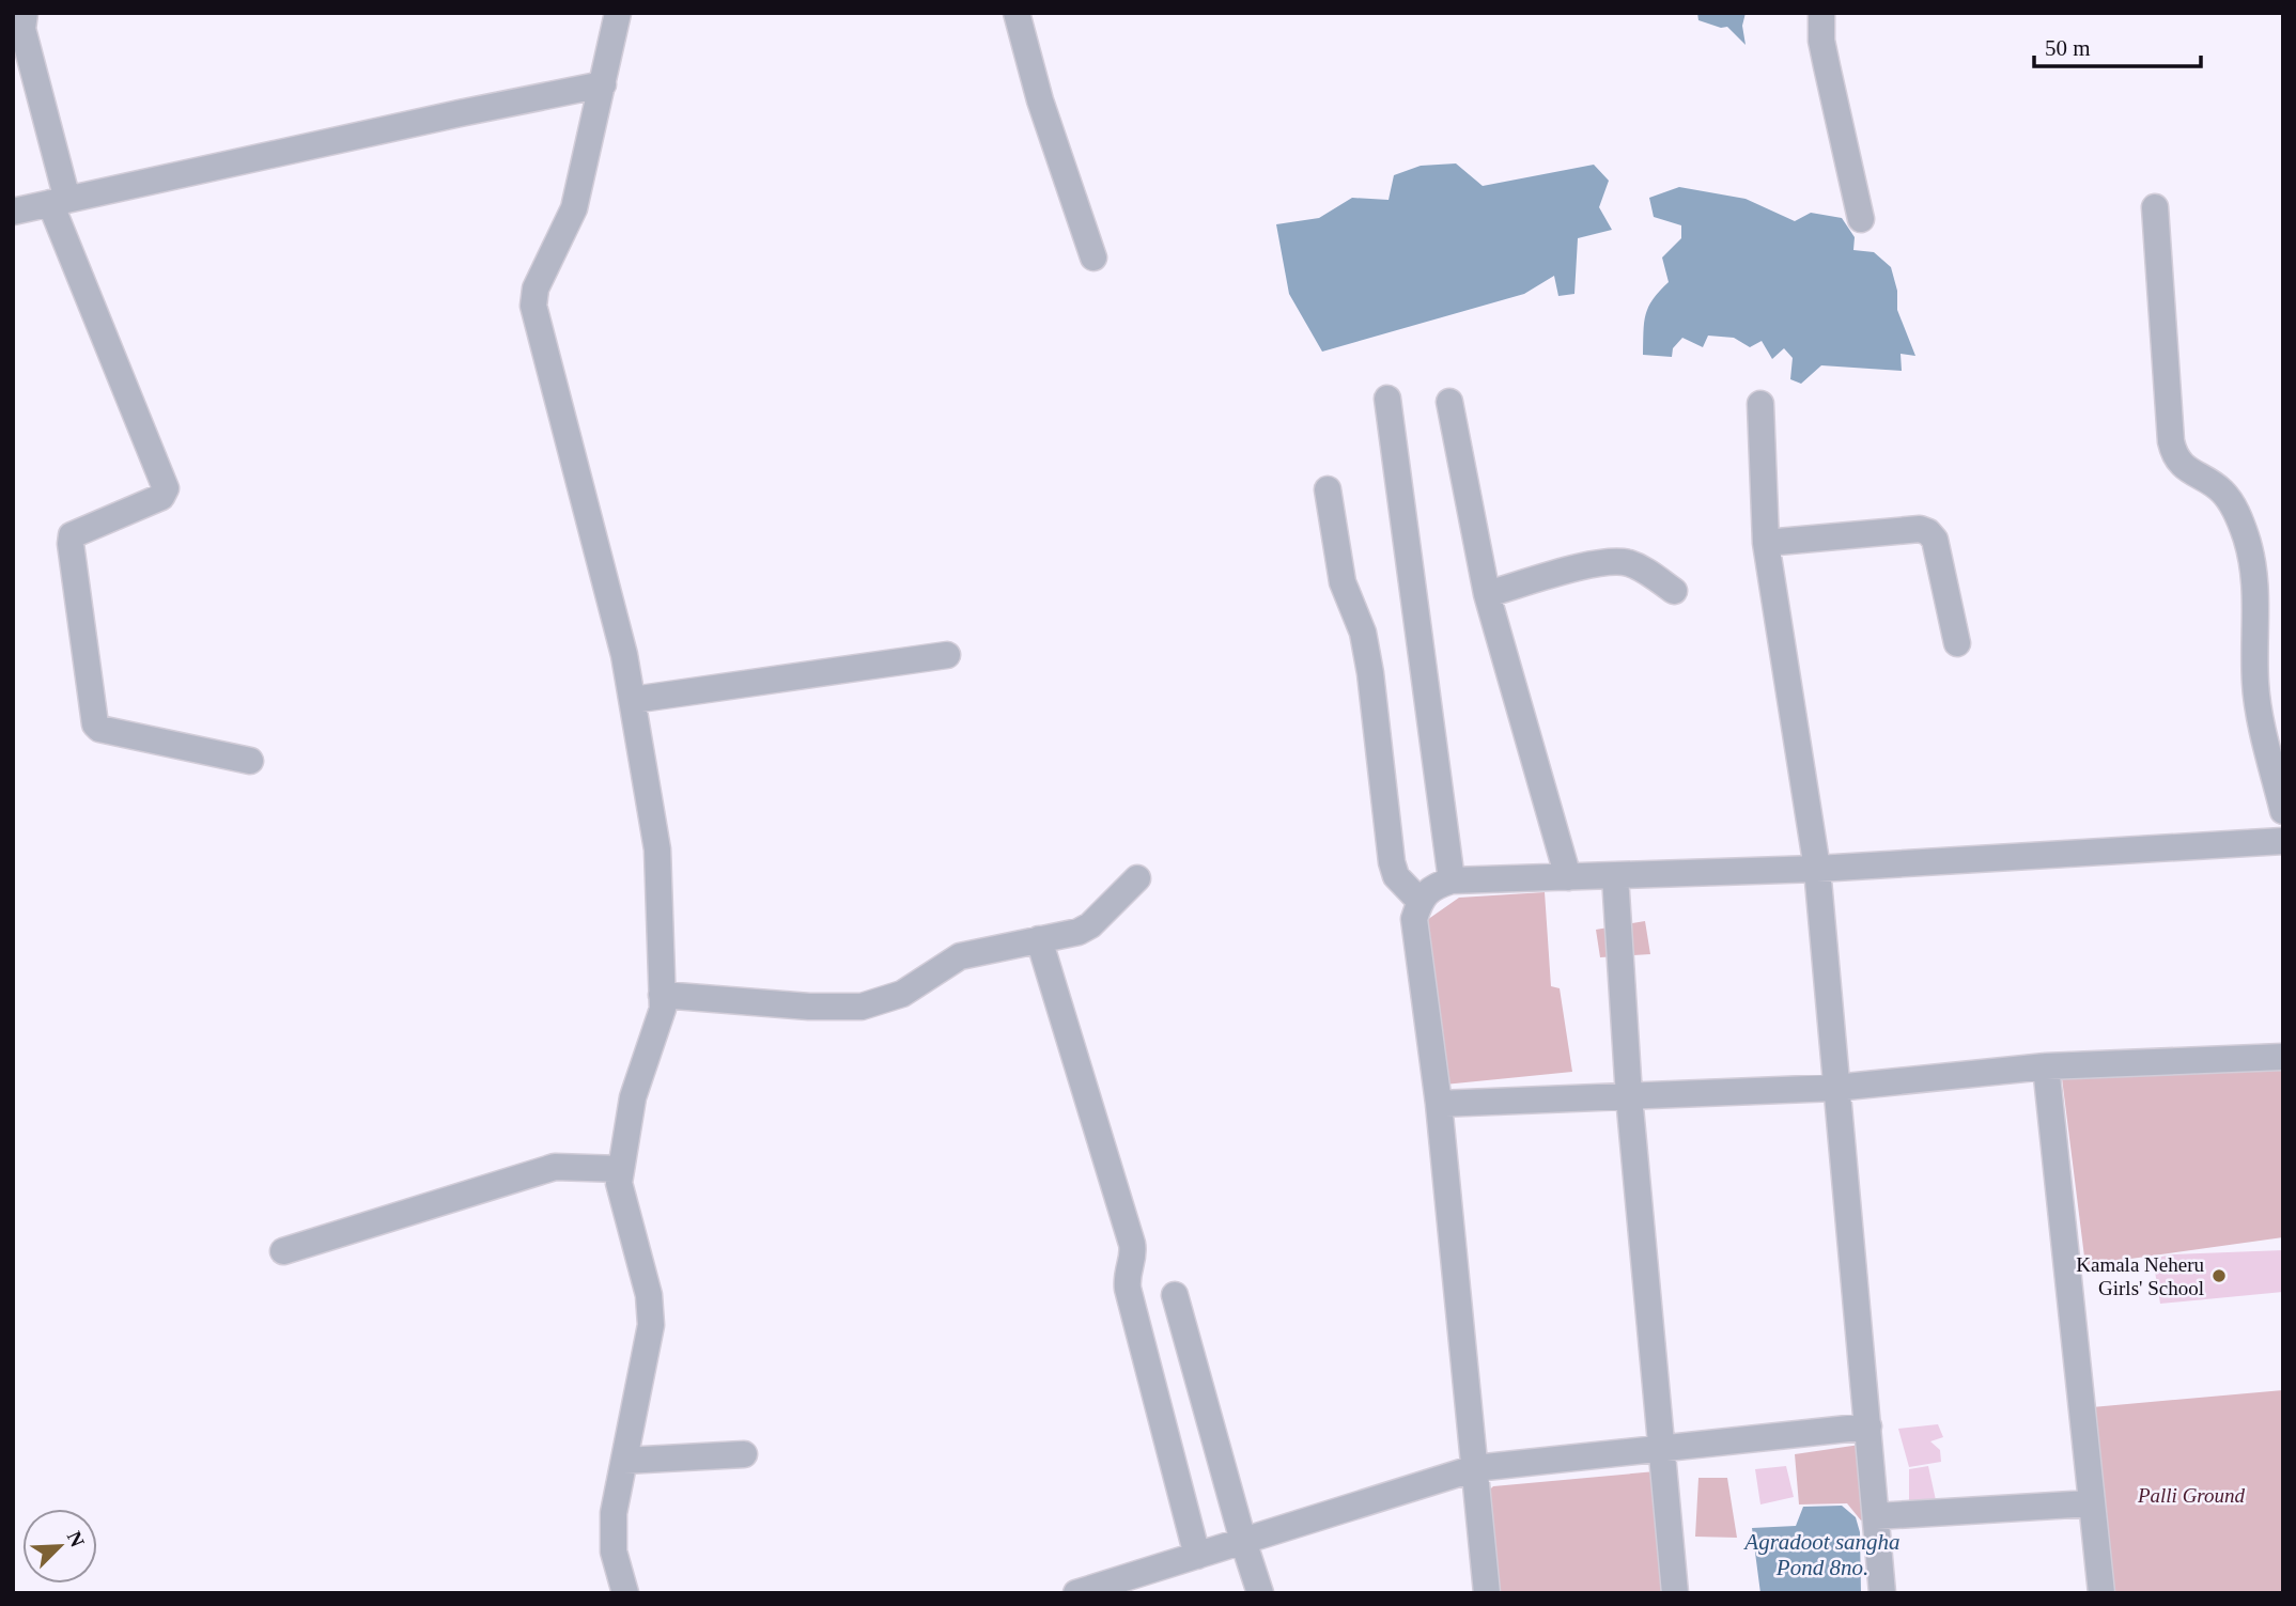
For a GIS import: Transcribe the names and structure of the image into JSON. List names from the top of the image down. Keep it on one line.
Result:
{"water":["Agradoot sangha Pond 8no."],"parks":["Palli Ground"],"places":["Kamala Neheru Girls' School"],"scale_bar":"50 m","north":"top right"}
